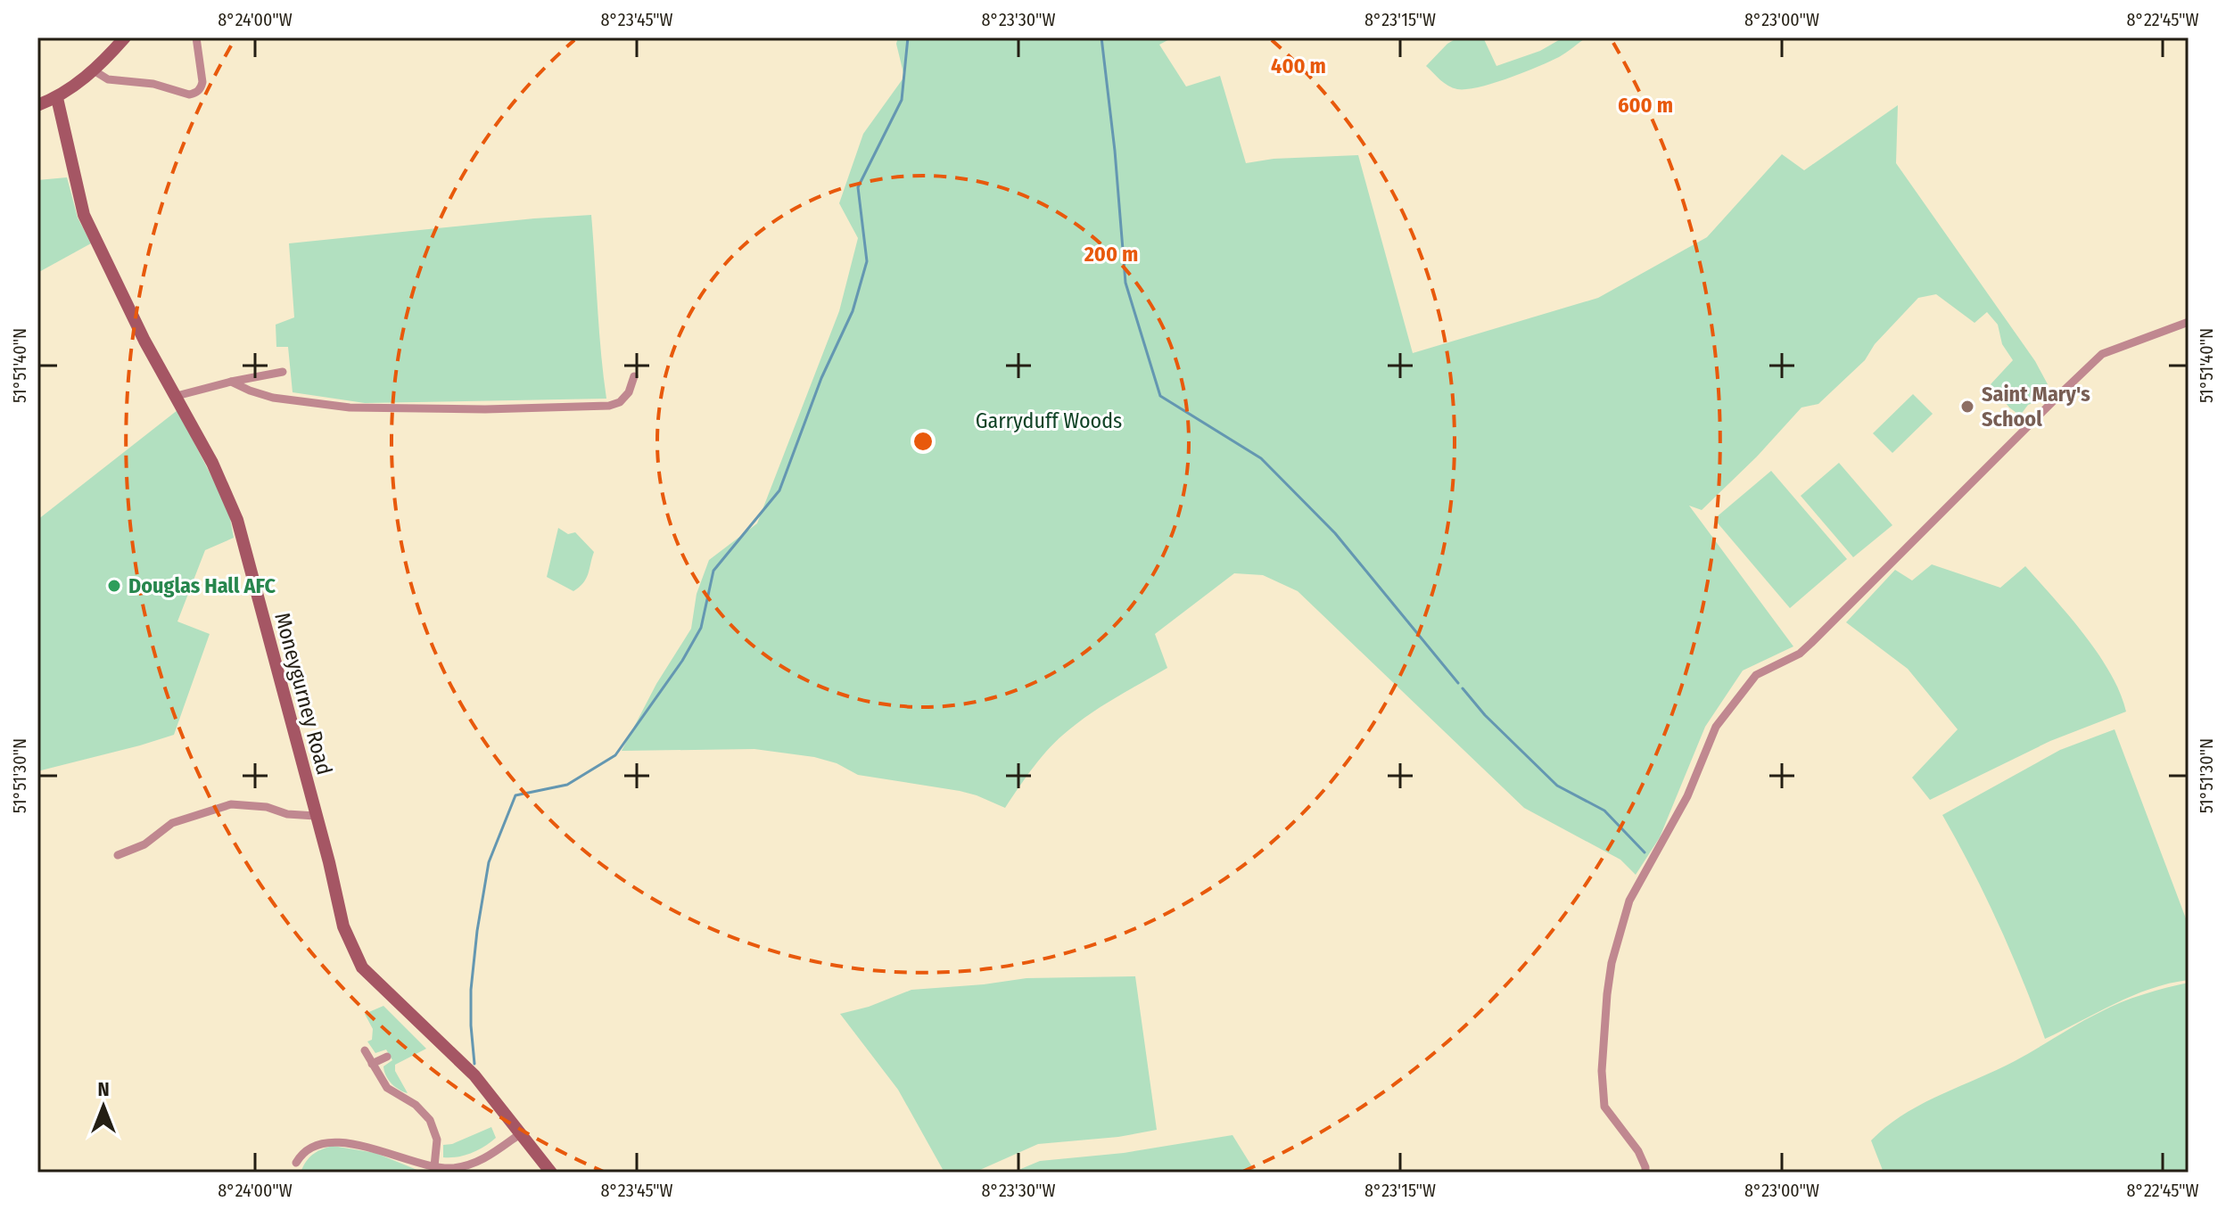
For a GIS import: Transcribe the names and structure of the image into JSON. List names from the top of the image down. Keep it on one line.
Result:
{"streets":{"street":["Moneygurney Road"]},"parks":["Garryduff Woods"],"places":["Saint Mary's School","Douglas Hall AFC"],"north":"top","coordinates":["8°24'00\"W","8°23'45\"W","8°23'30\"W","8°23'15\"W","8°23'00\"W","8°22'45\"W","51°51'40\"N","51°51'30\"N"],"rings":["400 m","600 m","200 m"]}
